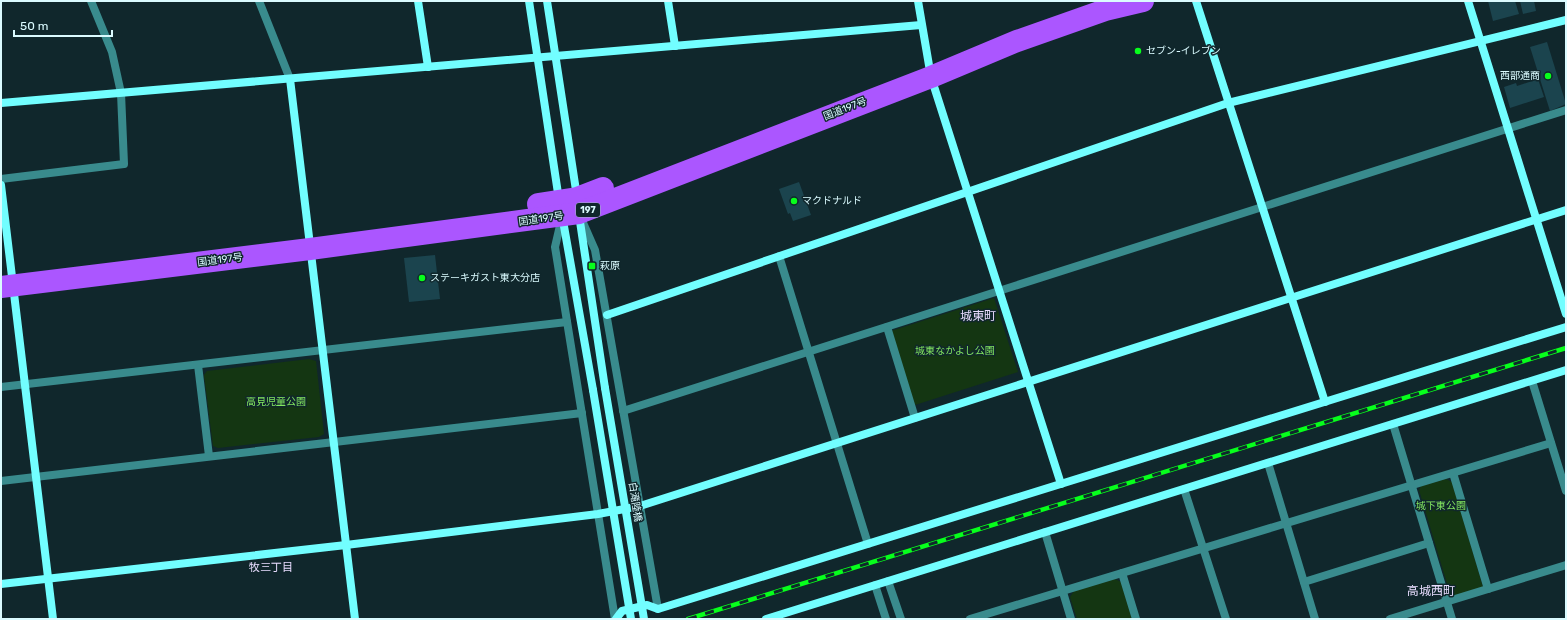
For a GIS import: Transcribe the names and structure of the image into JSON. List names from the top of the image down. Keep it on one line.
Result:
{"streets":{"highway":["国道197号","197"],"street":["白滝陸橋"]},"crossings":[["国道197号","白滝陸橋"]],"districts":["城東町","牧三丁目","高城西町"],"parks":["城東なかよし公園","高見児童公園","城下東公園"],"places":{"other":["セブン-イレブン","西部通商","マクドナルド","ステーキガスト東大分店"],"transit":["萩原"]},"scale_bar":"50 m"}
